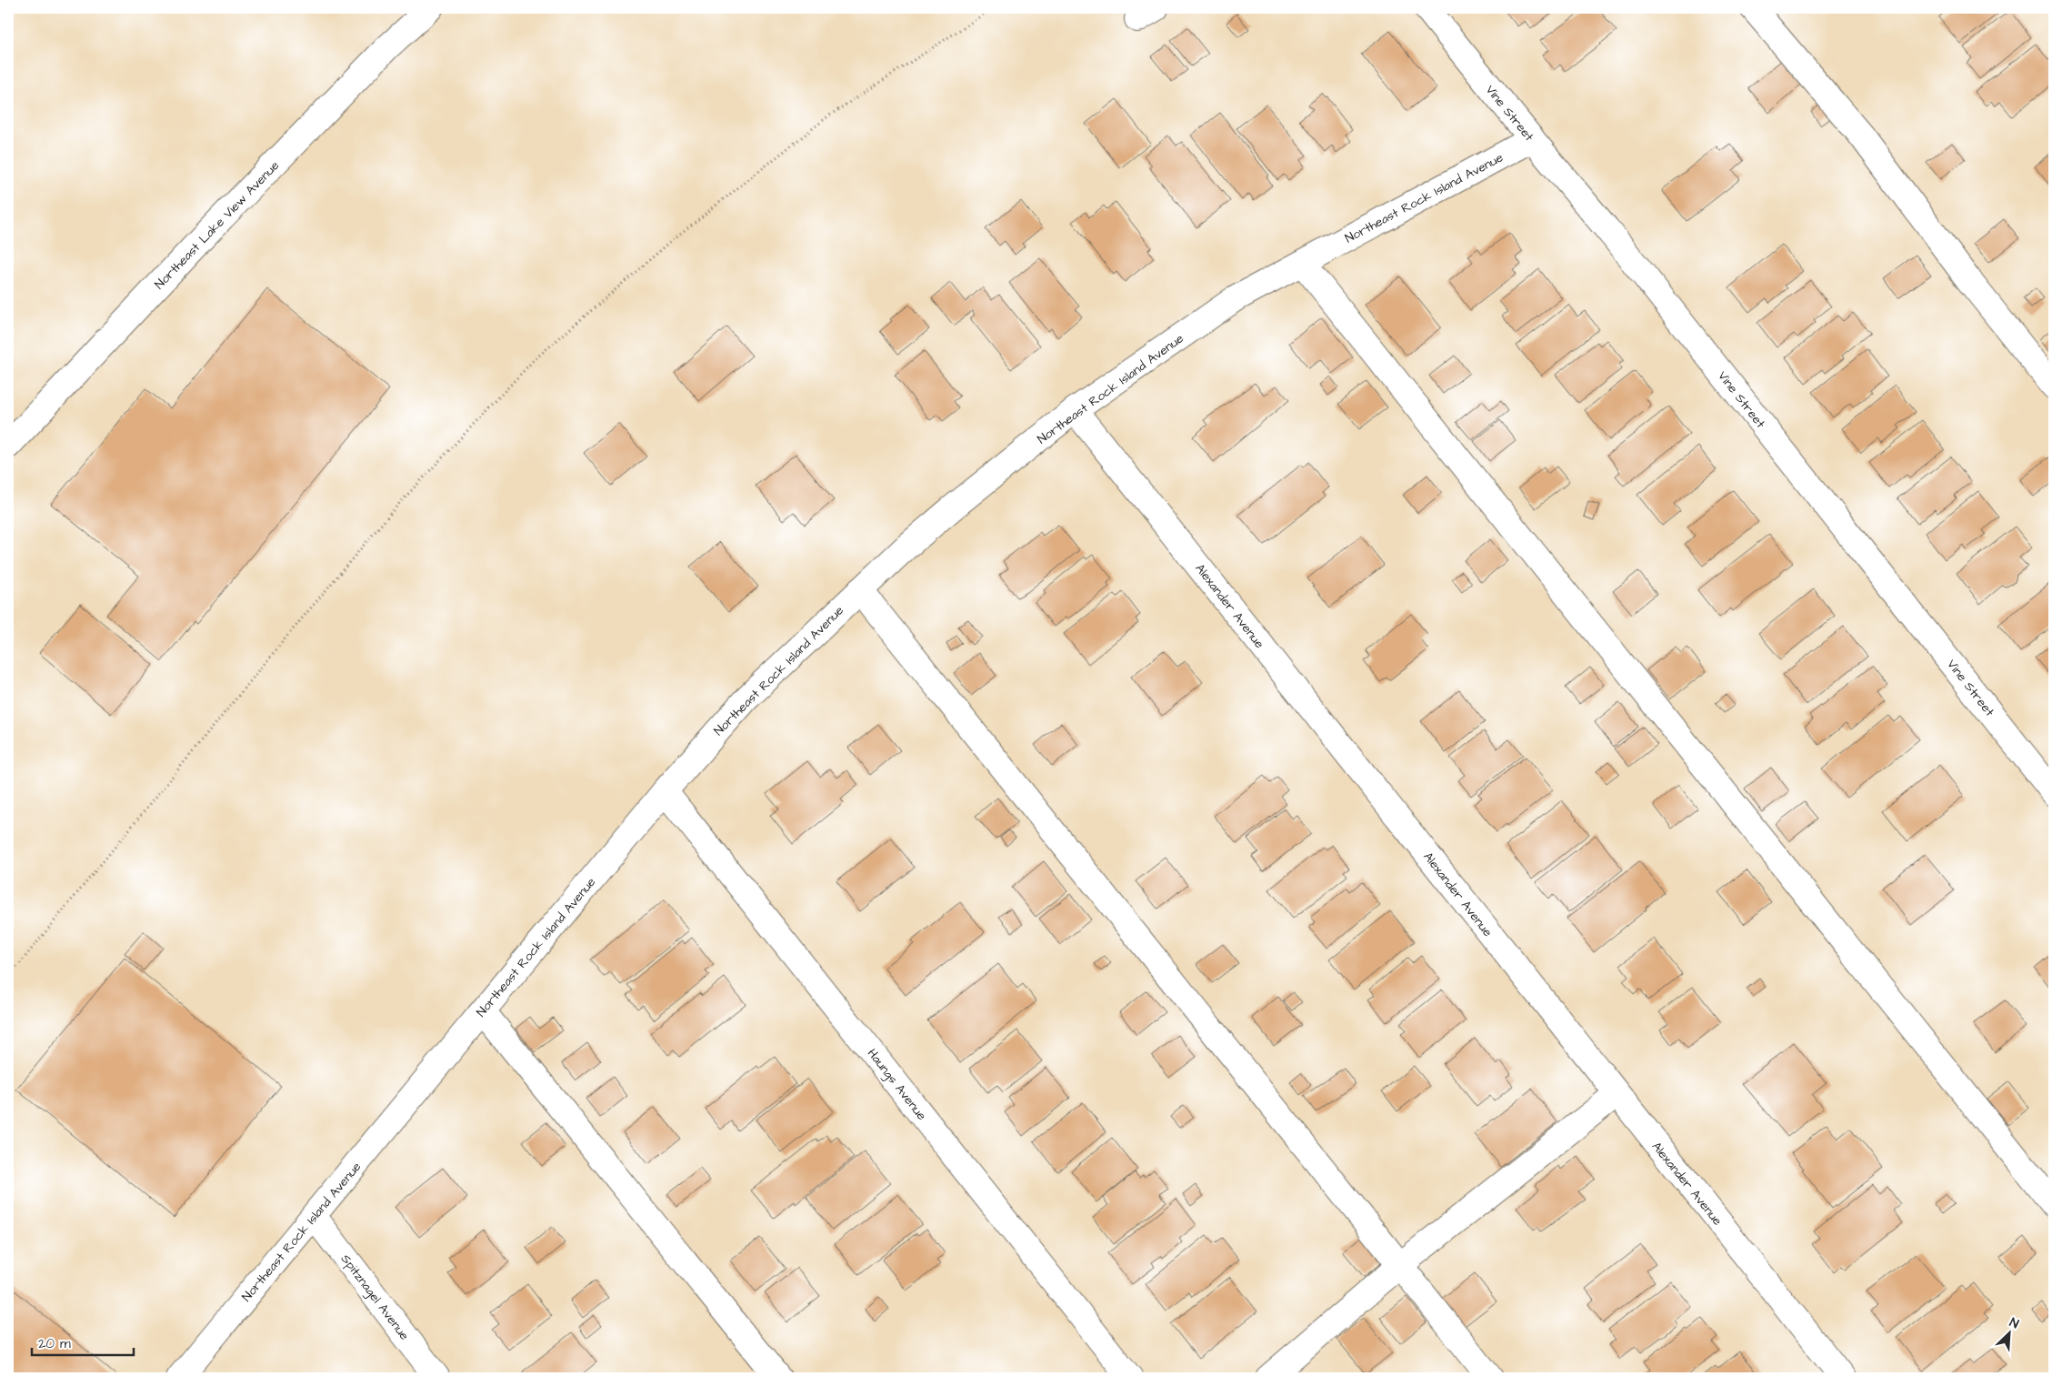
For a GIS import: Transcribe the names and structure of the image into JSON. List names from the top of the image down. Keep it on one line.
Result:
{"streets":{"street":["Vine Street","Northeast Rock Island Avenue","Northeast Lake View Avenue","Alexander Avenue","Haungs Avenue","Spitznagel Avenue"]},"crossings":[["Vine Street","Northeast Rock Island Avenue"],["Northeast Rock Island Avenue","Alexander Avenue"],["Northeast Rock Island Avenue","Haungs Avenue"],["Northeast Rock Island Avenue","Spitznagel Avenue"]],"scale_bar":"20 m","north":"top right"}
